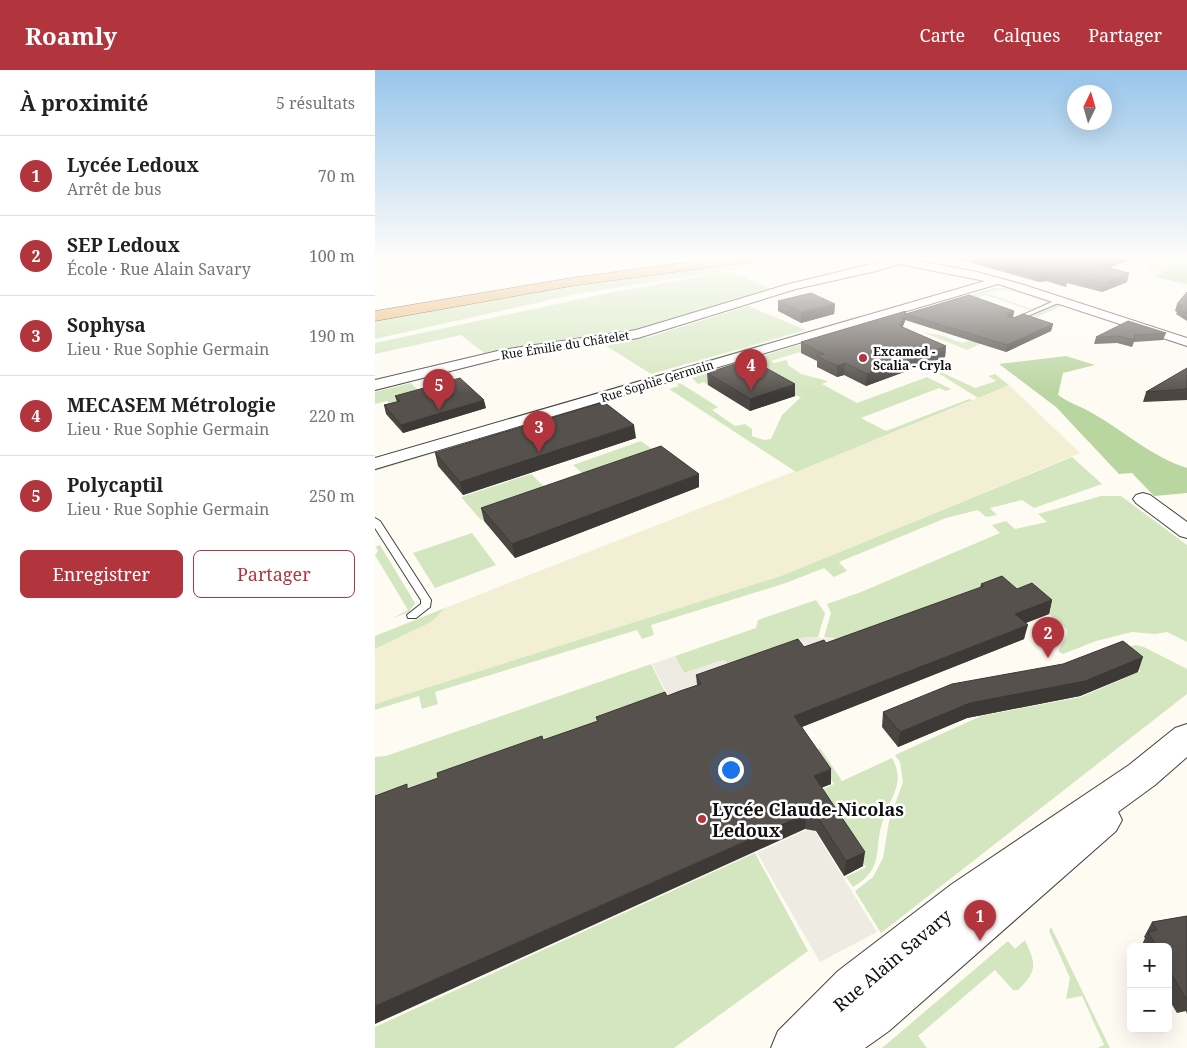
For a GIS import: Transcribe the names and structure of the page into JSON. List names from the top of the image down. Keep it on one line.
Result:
{"streets":{"street":["Rue Émilie du Châtelet","Rue Sophie Germain","Rue Alain Savary"]},"places":["Excamed - Scalia - Cryla","Lycée Claude-Nicolas Ledoux"],"north":"top","page":{"header":"Roamly","nav":["Carte","Calques","Partager"],"heading":["À proximité","5 résultats"],"list":[{"mark":"1","name":"Lycée Ledoux","note":"Arrêt de bus","value":"70 m"},{"mark":"2","name":"SEP Ledoux","note":"École · Rue Alain Savary","value":"100 m"},{"mark":"3","name":"Sophysa","note":"Lieu · Rue Sophie Germain","value":"190 m"},{"mark":"4","name":"MECASEM Métrologie","note":"Lieu · Rue Sophie Germain","value":"220 m"},{"mark":"5","name":"Polycaptil","note":"Lieu · Rue Sophie Germain","value":"250 m"}],"pins":["4","5","3","2","1"],"buttons":["Enregistrer","Partager"],"map_buttons":["+","−"]}}
